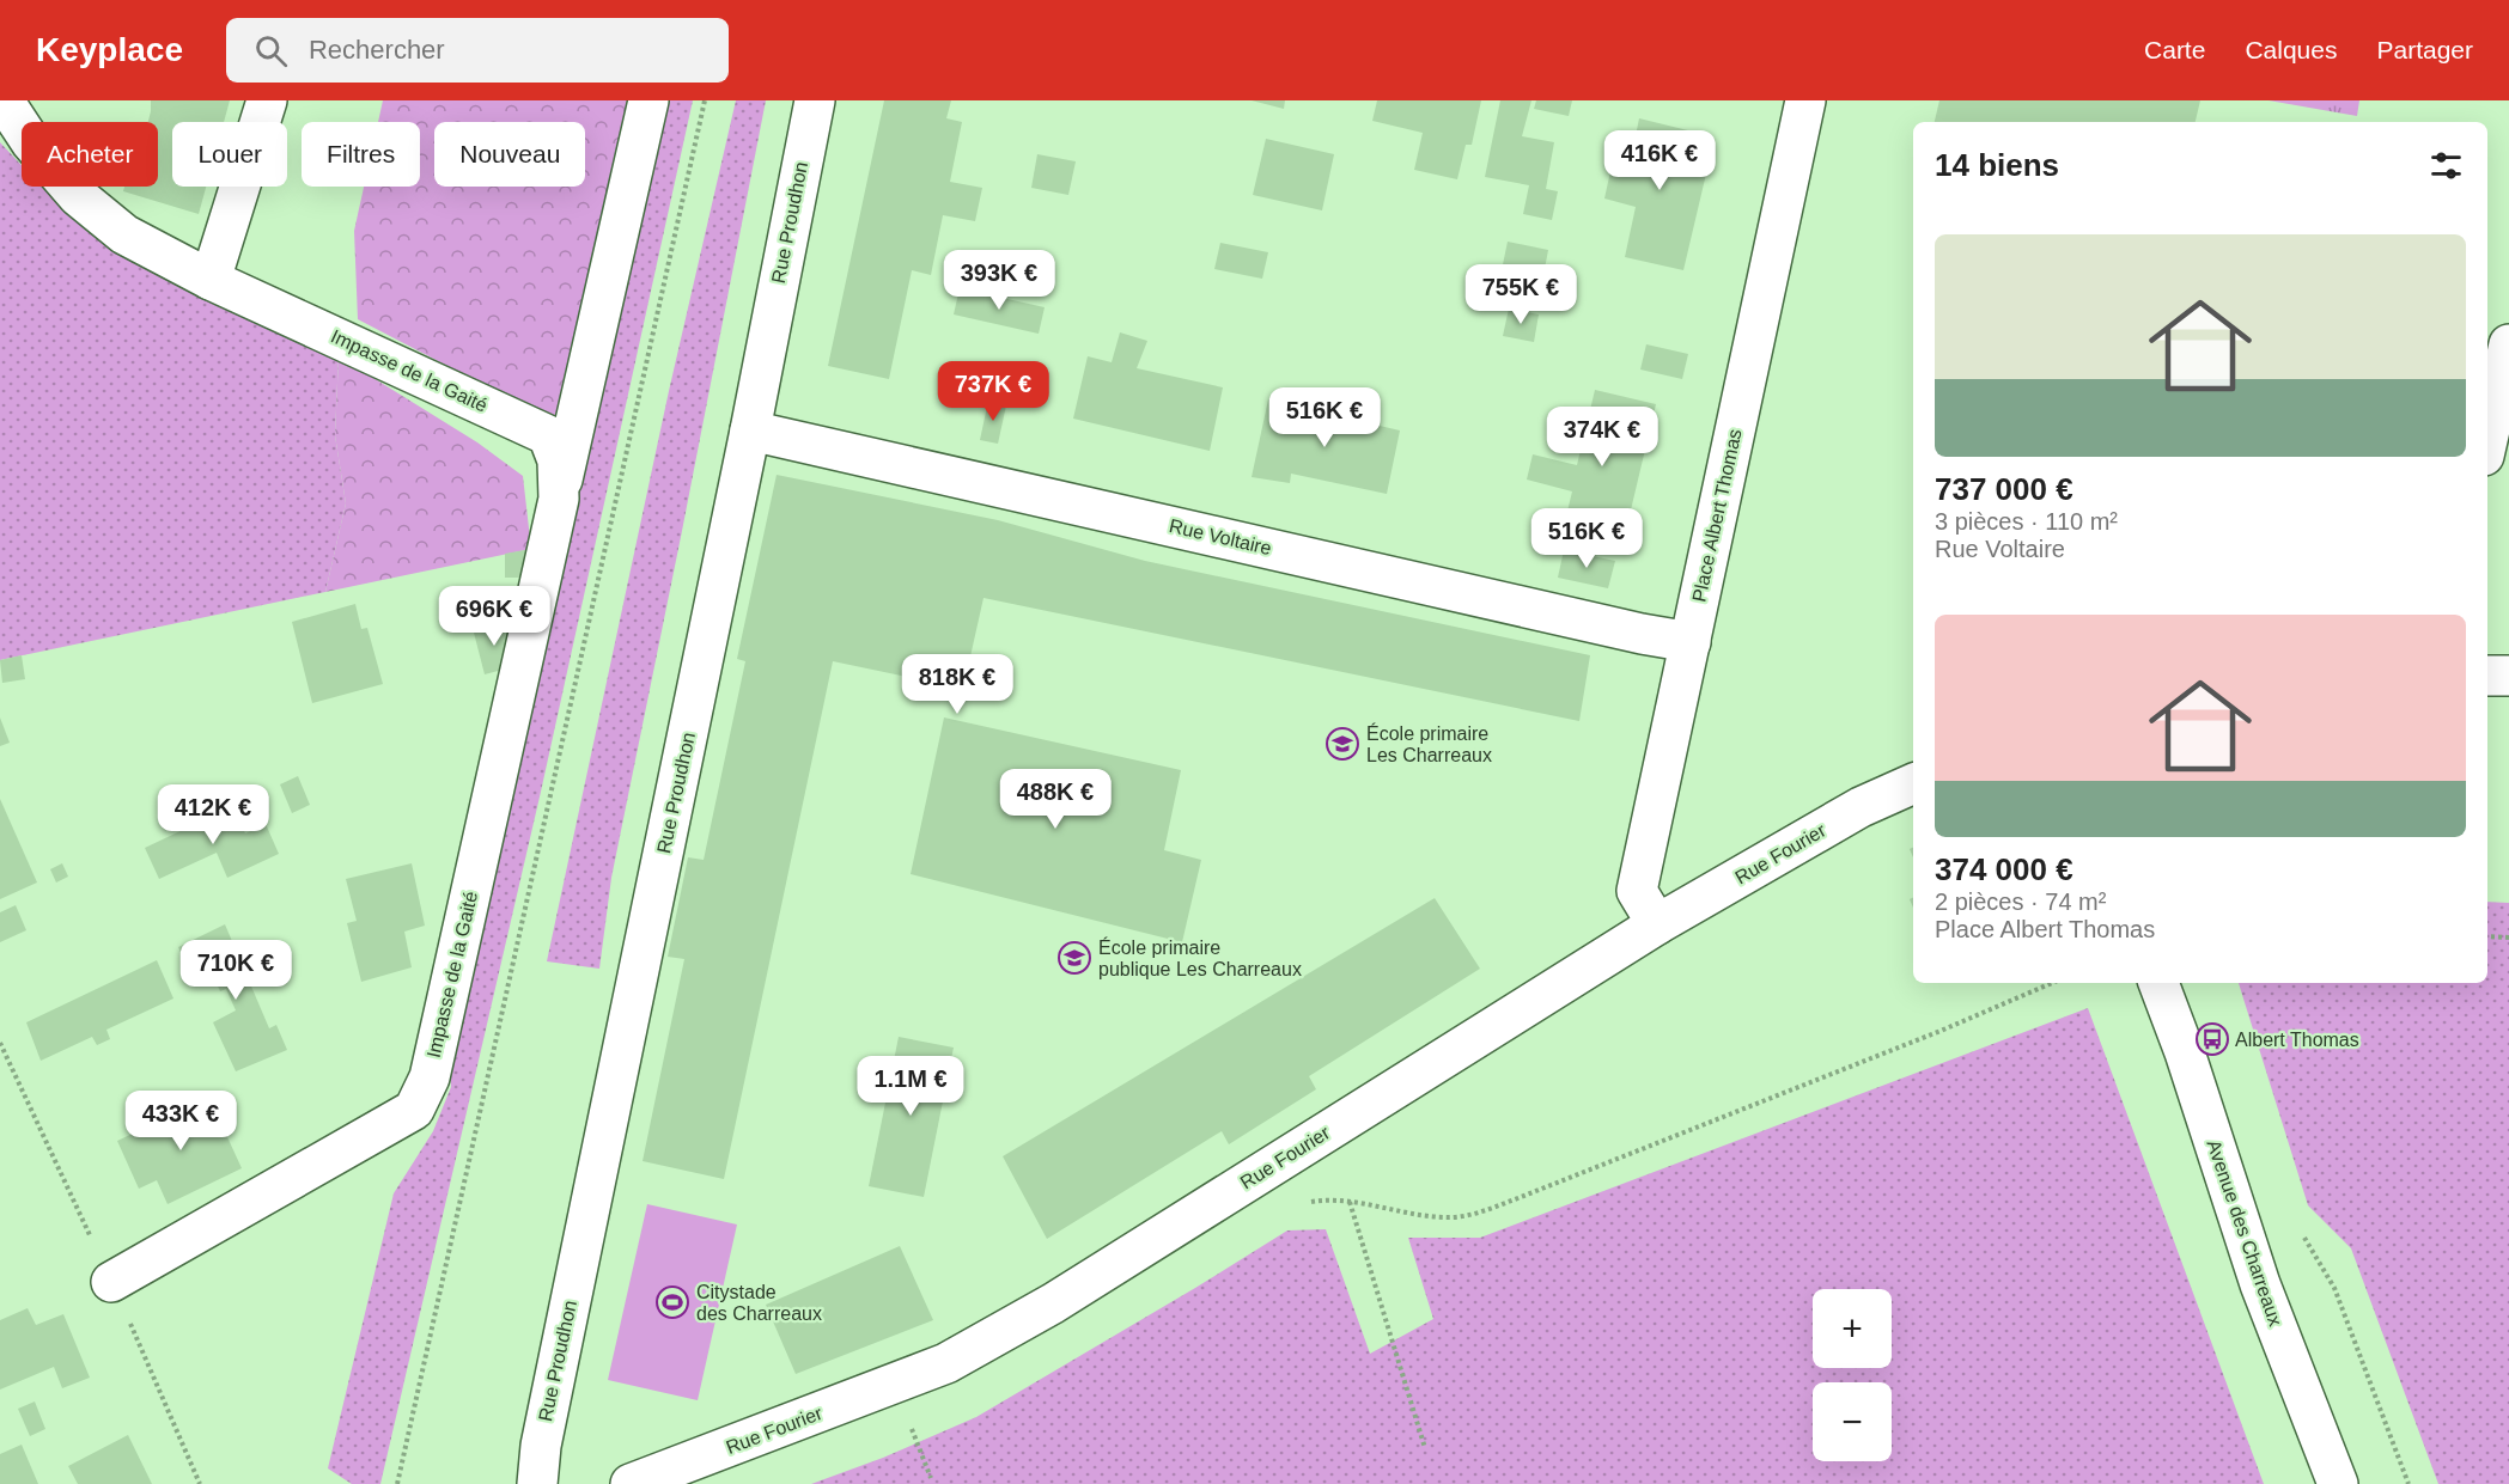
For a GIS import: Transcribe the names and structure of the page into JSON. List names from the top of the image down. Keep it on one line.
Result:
{"streets":{"street":["Rue Proudhon","Impasse de la Gaité","Place Albert Thomas","Rue Voltaire","Rue Fourier","Avenue des Charreaux"]},"crossings":[["Rue Proudhon","Rue Voltaire"],["Place Albert Thomas","Rue Voltaire"],["Place Albert Thomas","Rue Fourier"]],"places":{"school or university":["École primaire Les Charreaux","École primaire publique Les Charreaux"],"bus stop":["Albert Thomas"],"sports":["Citystade des Charreaux"]},"page":{"header":"Keyplace","search":"Rechercher","nav":["Carte","Calques","Partager"],"chip":["Acheter","Louer","Filtres","Nouveau"],"heading":"14 biens","price":["416K €","393K €","755K €","737K €","516K €","374K €","516K €","696K €","818K €","488K €","412K €","710K €","1.1M €","433K €"],"list":[{"name":"737 000 €","note":"3 pièces · 110 m² · Rue Voltaire"},{"name":"374 000 €","note":"2 pièces · 74 m² · Place Albert Thomas"}],"map_buttons":["+","−"]}}
